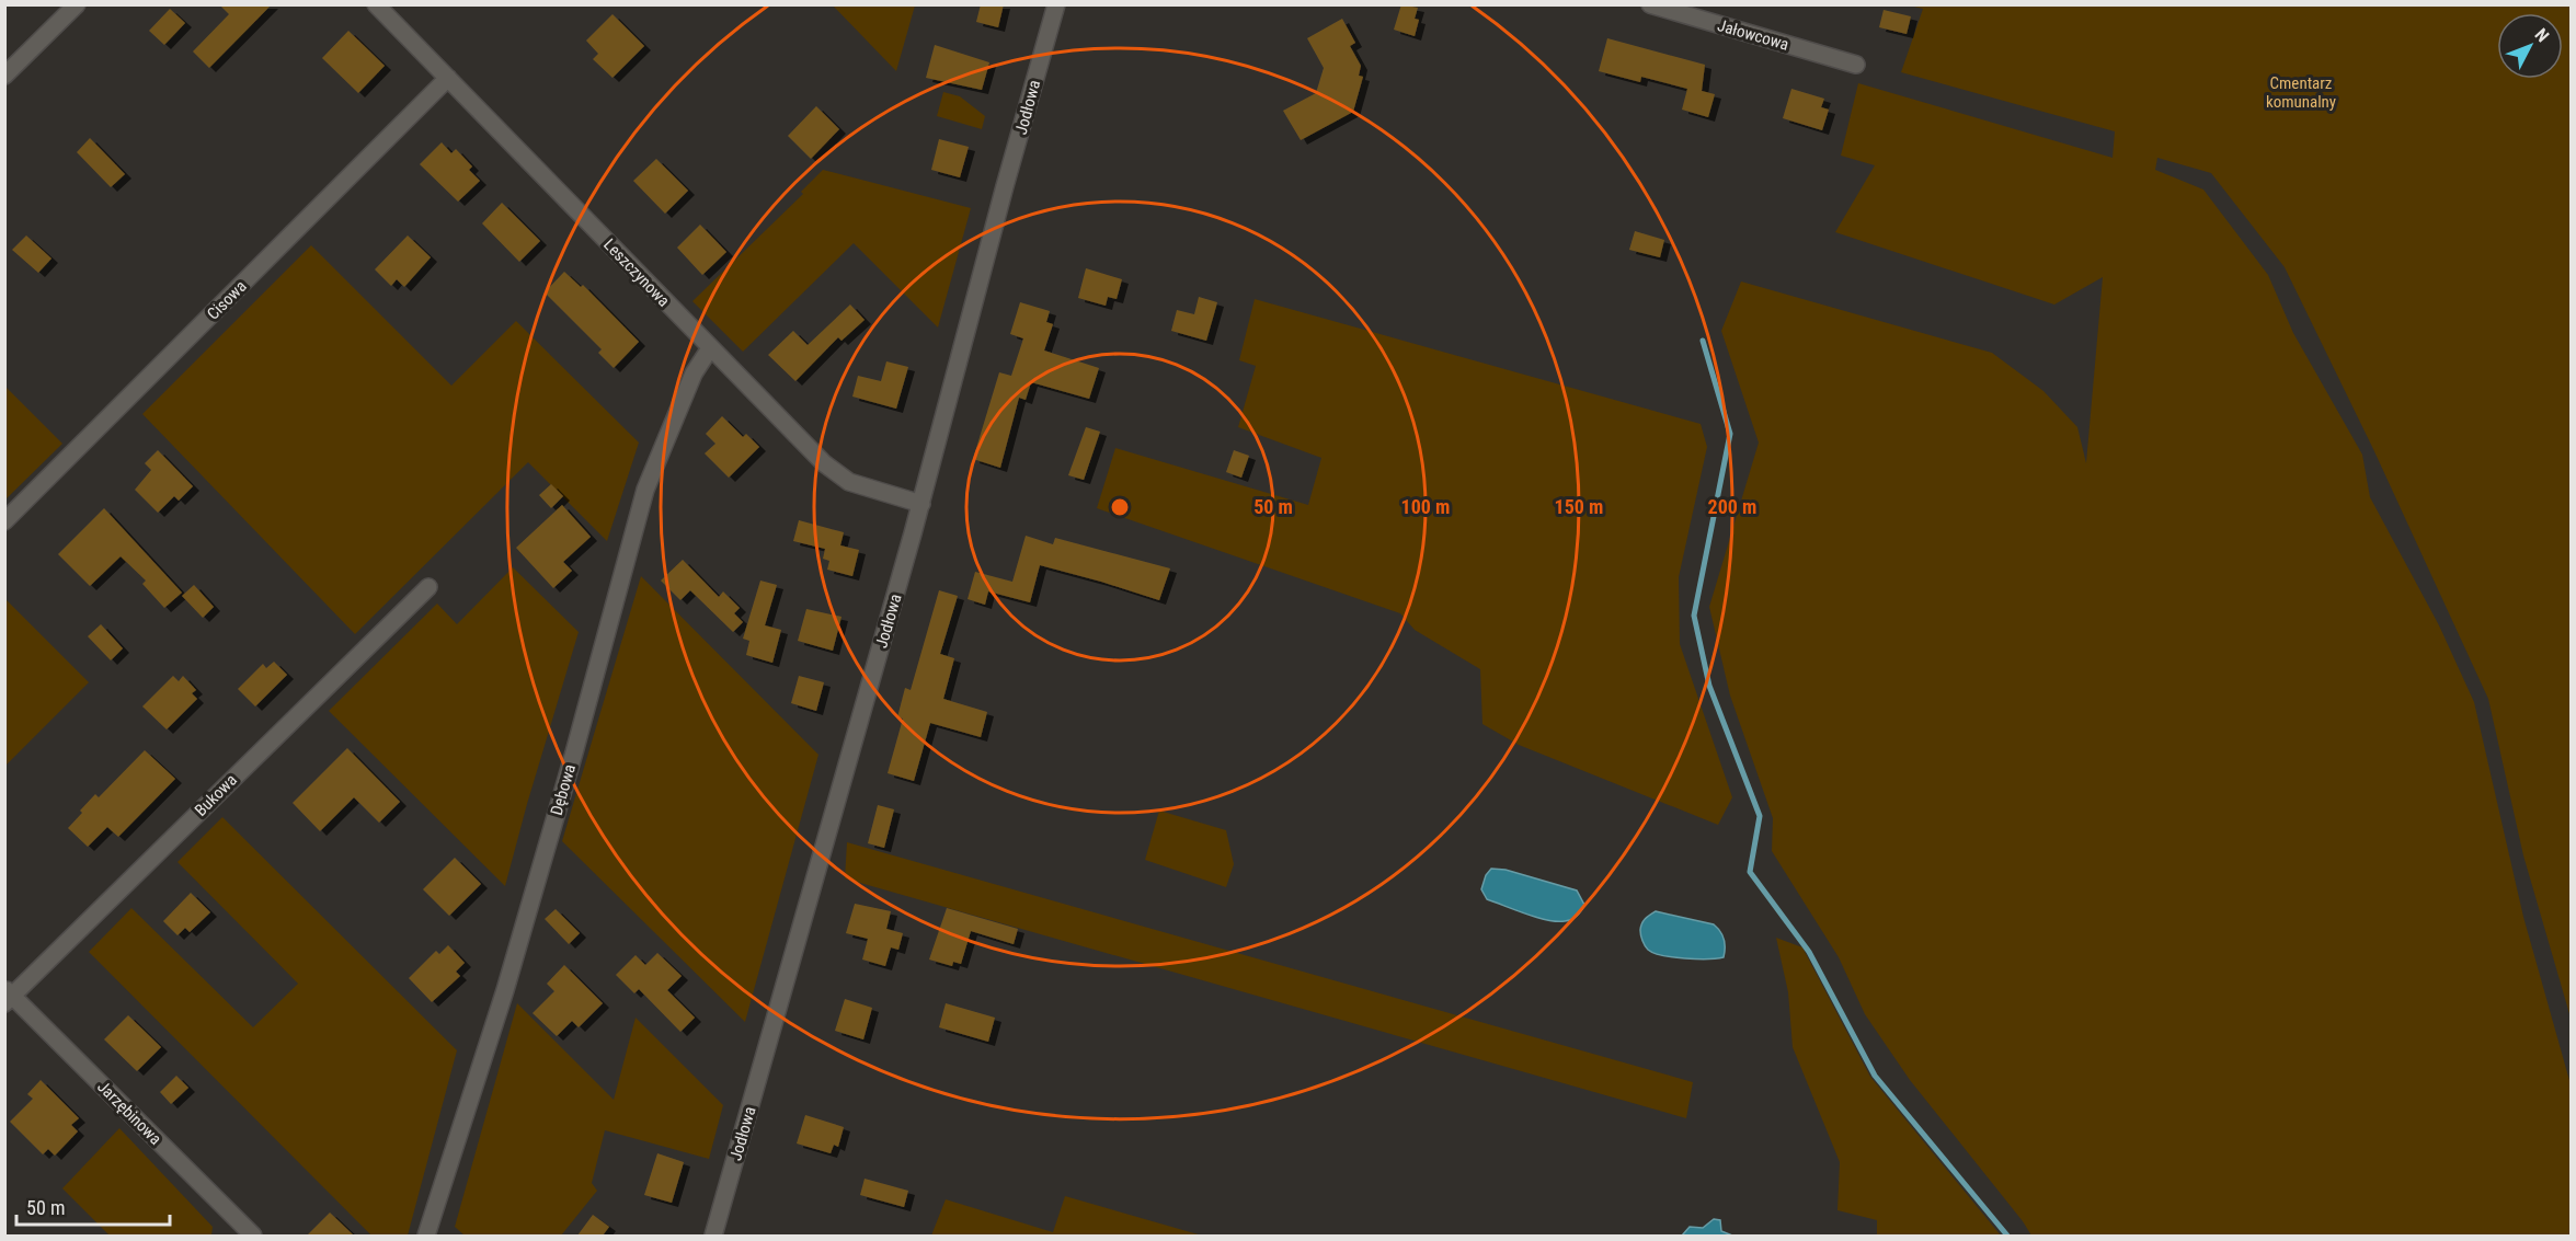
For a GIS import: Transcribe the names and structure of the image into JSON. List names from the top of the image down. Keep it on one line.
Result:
{"streets":{"street":["Jałowcowa","Jodłowa","Leszczynowa","Cisowa","Dębowa","Bukowa","Jarzębinowa"]},"crossings":[["Jodłowa","Leszczynowa"],["Leszczynowa","Cisowa"],["Leszczynowa","Dębowa"],["Bukowa","Jarzębinowa"]],"parks":["Cmentarz komunalny"],"scale_bar":"50 m","north":"top right","rings":["50 m","100 m","150 m","200 m"]}
